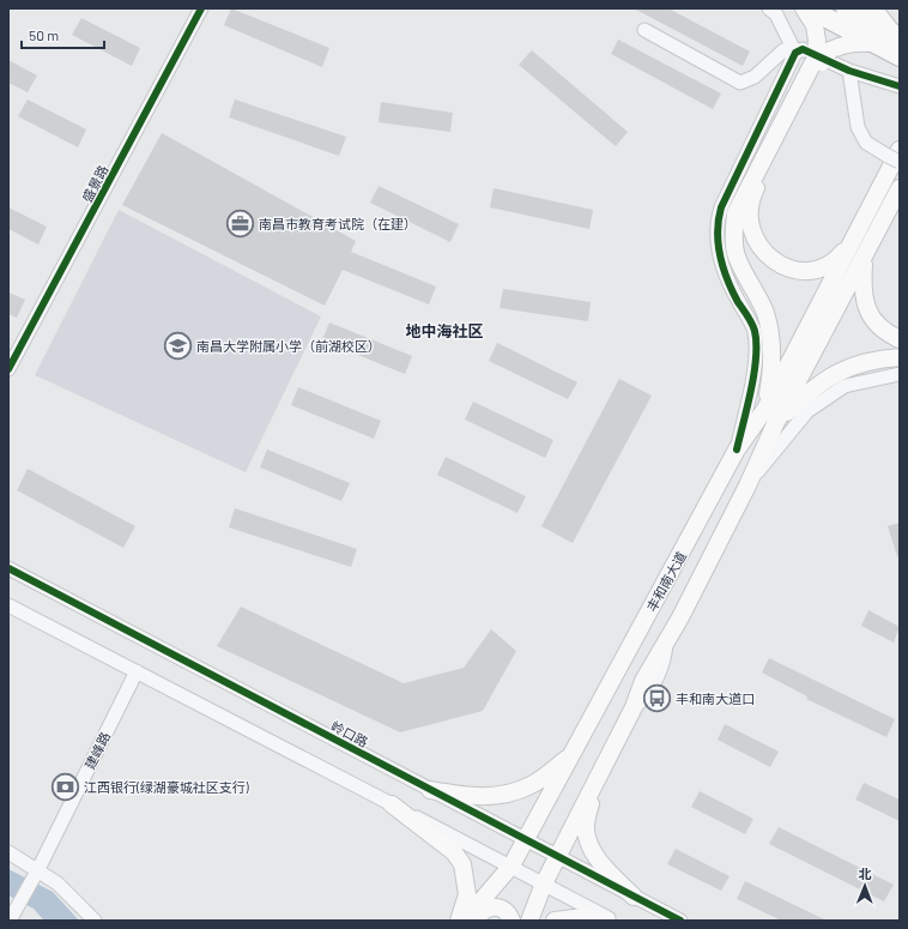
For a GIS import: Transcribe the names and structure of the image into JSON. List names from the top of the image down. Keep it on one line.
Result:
{"streets":{"main road":["丰和南大道"],"street":["盛景路","岭口路","建峰路"]},"crossings":[["丰和南大道","岭口路"]],"districts":["地中海社区"],"places":{"office":["南昌市教育考试院（在建）"],"school or university":["南昌大学附属小学（前湖校区）"],"bus stop":["丰和南大道口"],"bank":["江西银行(绿湖豪城社区支行)"]},"scale_bar":"50 m","north":"top"}
